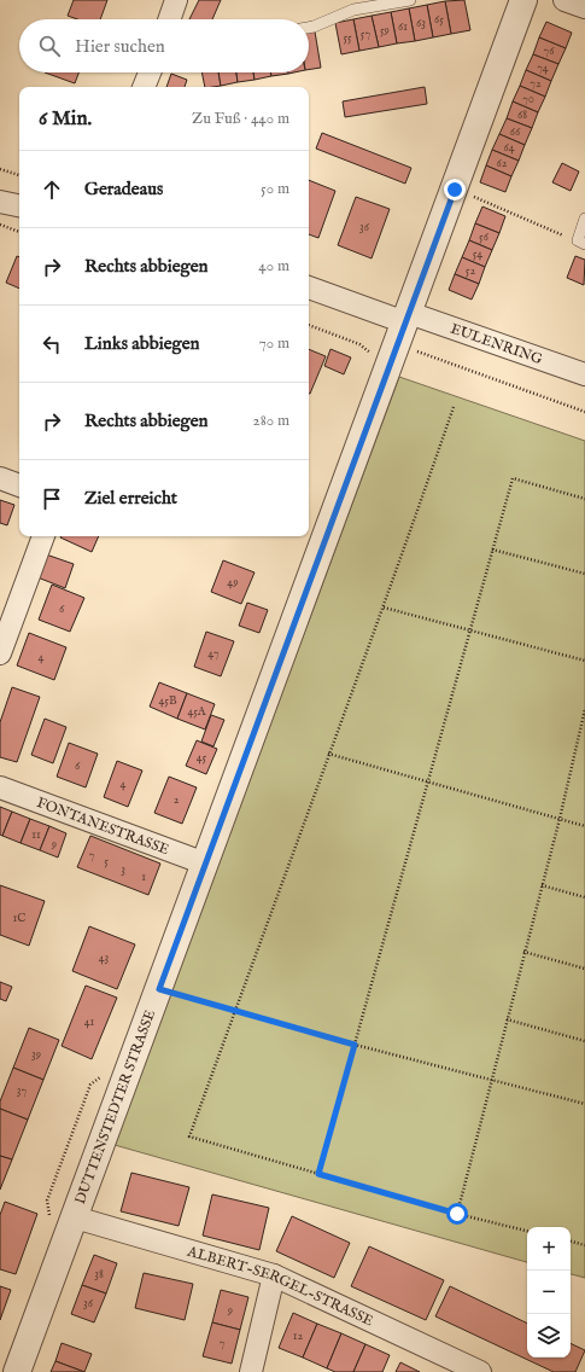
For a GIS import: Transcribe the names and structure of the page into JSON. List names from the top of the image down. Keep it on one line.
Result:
{"streets":{"street":["EULENRING","FONTANESTRASSE","DUTTENSTEDTER STRASSE","ALBERT-SERGEL-STRASSE"]},"crossings":[["EULENRING","DUTTENSTEDTER STRASSE"],["FONTANESTRASSE","DUTTENSTEDTER STRASSE"],["DUTTENSTEDTER STRASSE","ALBERT-SERGEL-STRASSE"]],"house_numbers":["65","63","61","59","57","55","76","74","72","70","68","66","64","62","36","56","54","52","49","6","47","4","45B","45A","45","6","4","2","11","9","7","5","3","1","1C","43","41","39","37","38","36","9","12","7"],"page":{"search":"Hier suchen","heading":["6 Min.","Zu Fuß · 440 m"],"list":[["Geradeaus","50 m"],["Rechts abbiegen","40 m"],["Links abbiegen","70 m"],["Rechts abbiegen","280 m"],"Ziel erreicht"],"map_buttons":["+","−"]}}
